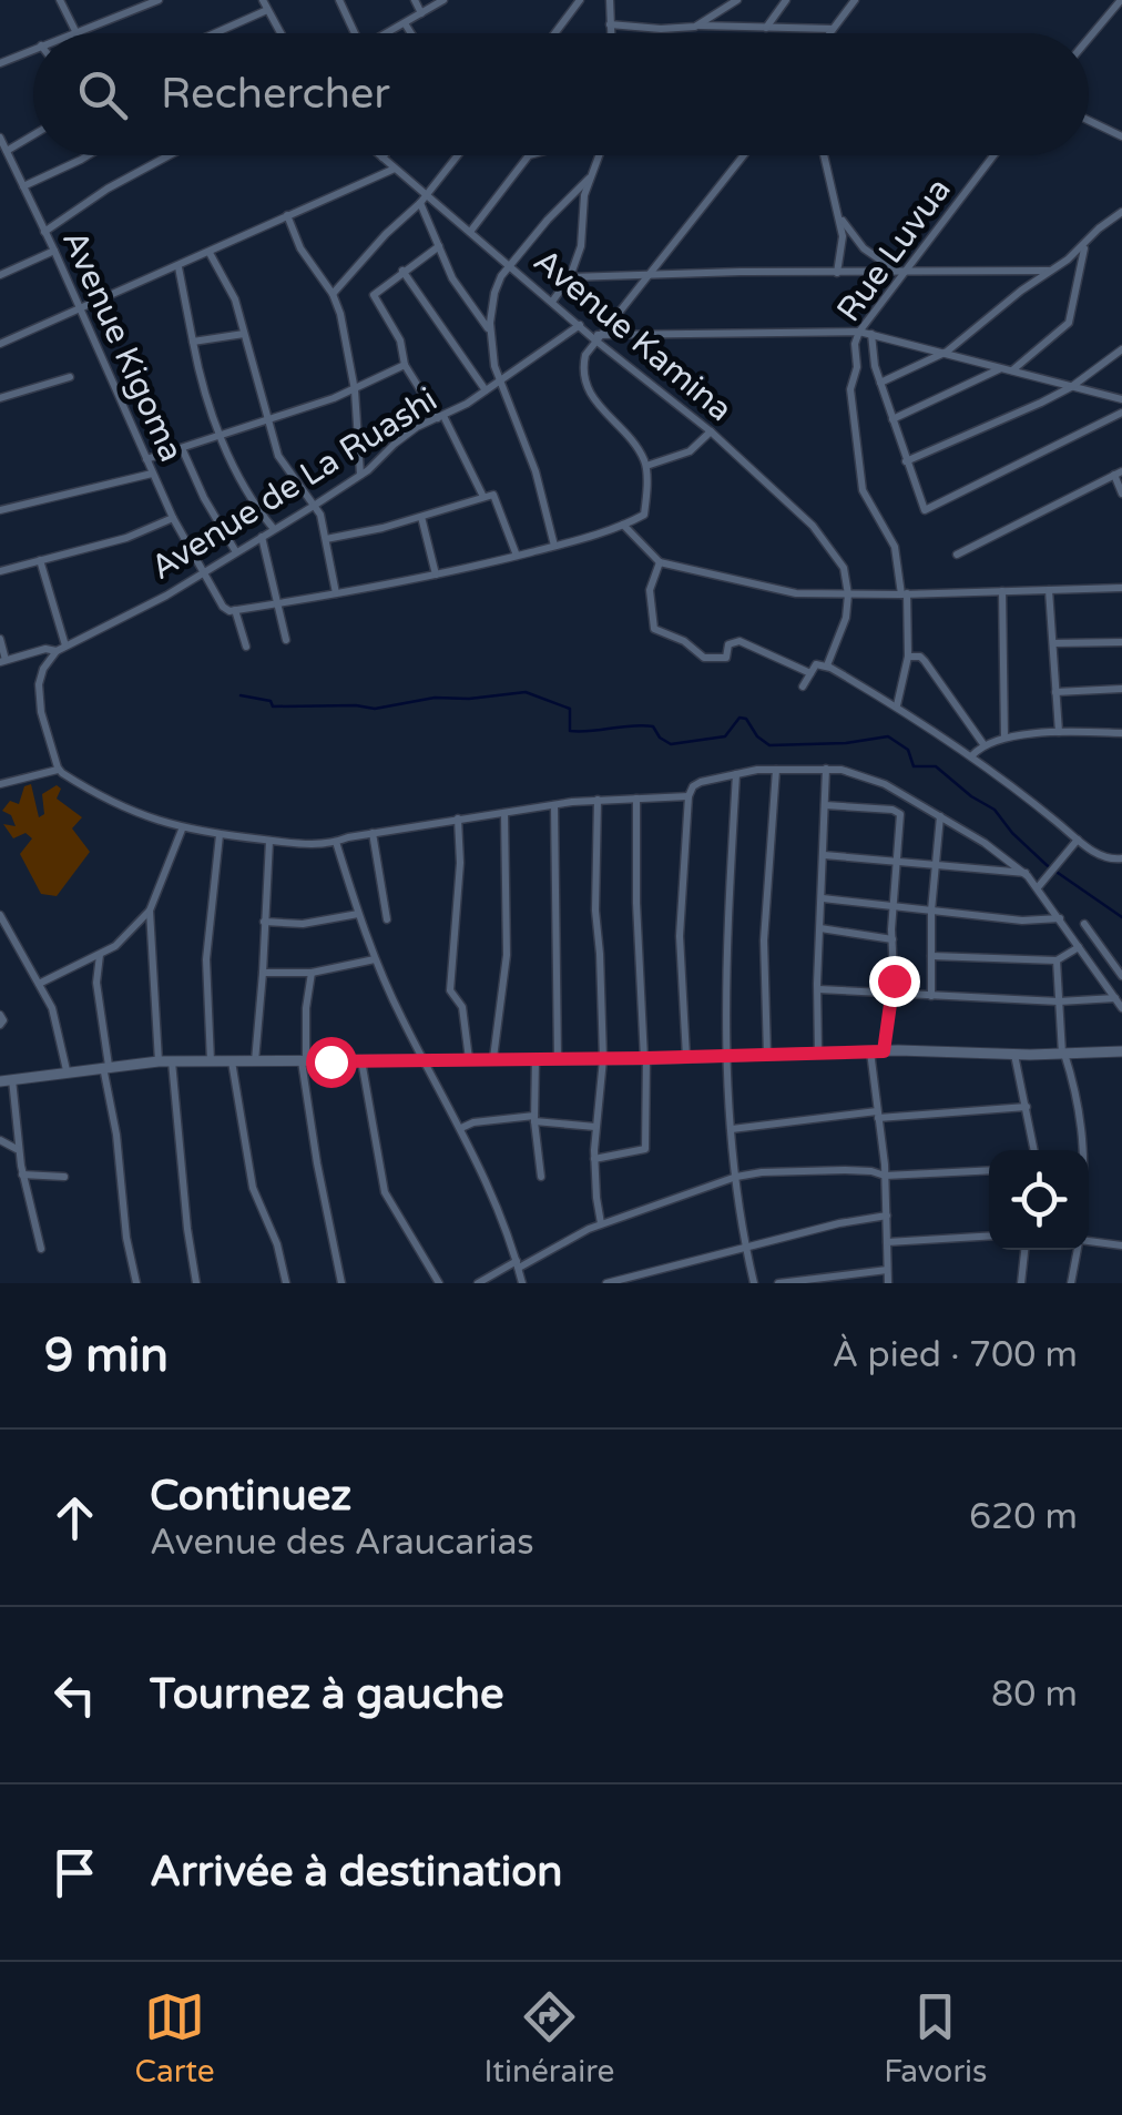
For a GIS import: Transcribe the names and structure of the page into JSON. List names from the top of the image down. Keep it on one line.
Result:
{"streets":{"street":["Rue Luvua","Avenue Kamina","Avenue Kigoma","Avenue de La Ruashi"]},"crossings":[["Avenue Kamina","Avenue de La Ruashi"],["Avenue Kigoma","Avenue de La Ruashi"]],"page":{"search":"Rechercher","heading":["9 min","À pied · 700 m"],"list":[["Continuez","Avenue des Araucarias","620 m"],["Tournez à gauche","80 m"],"Arrivée à destination"],"nav":["Carte","Itinéraire","Favoris"]}}
